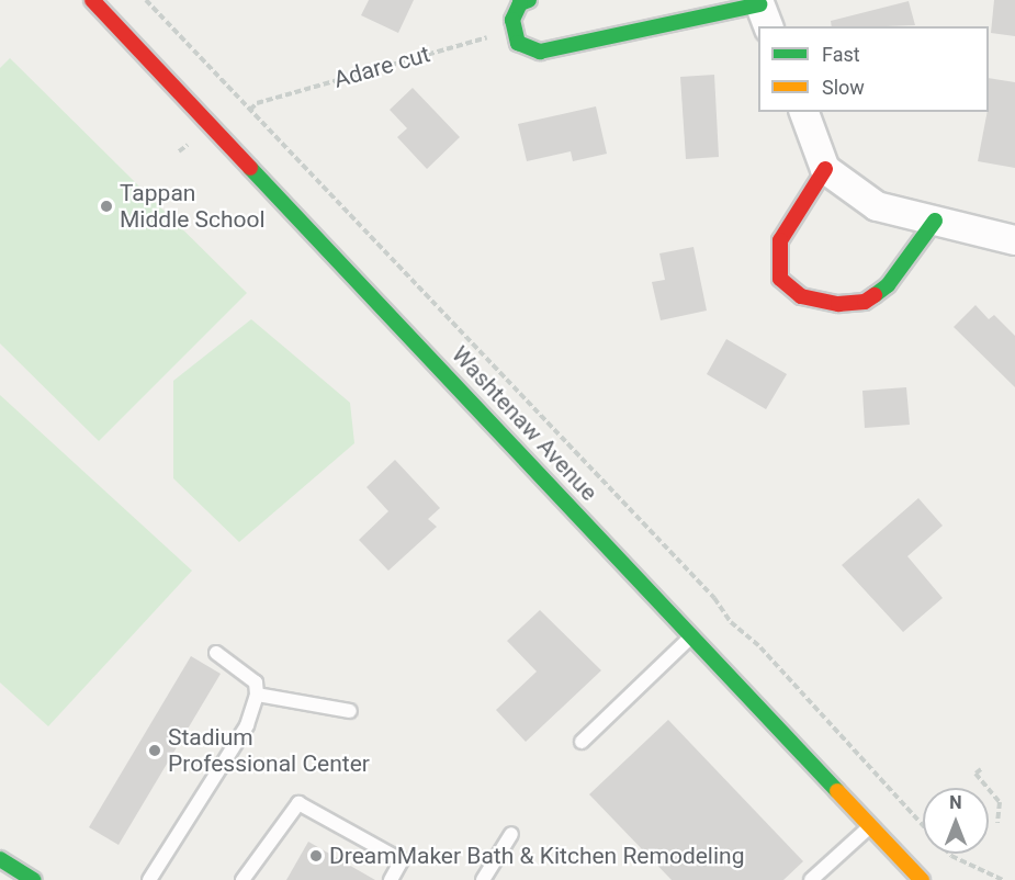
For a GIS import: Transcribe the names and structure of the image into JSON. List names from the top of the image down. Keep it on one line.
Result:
{"streets":{"main road":["Washtenaw Avenue"],"path":["Adare cut"]},"places":["Tappan Middle School","Stadium Professional Center","DreamMaker Bath & Kitchen Remodeling"],"legend":["Fast","Slow"],"north":"top"}
